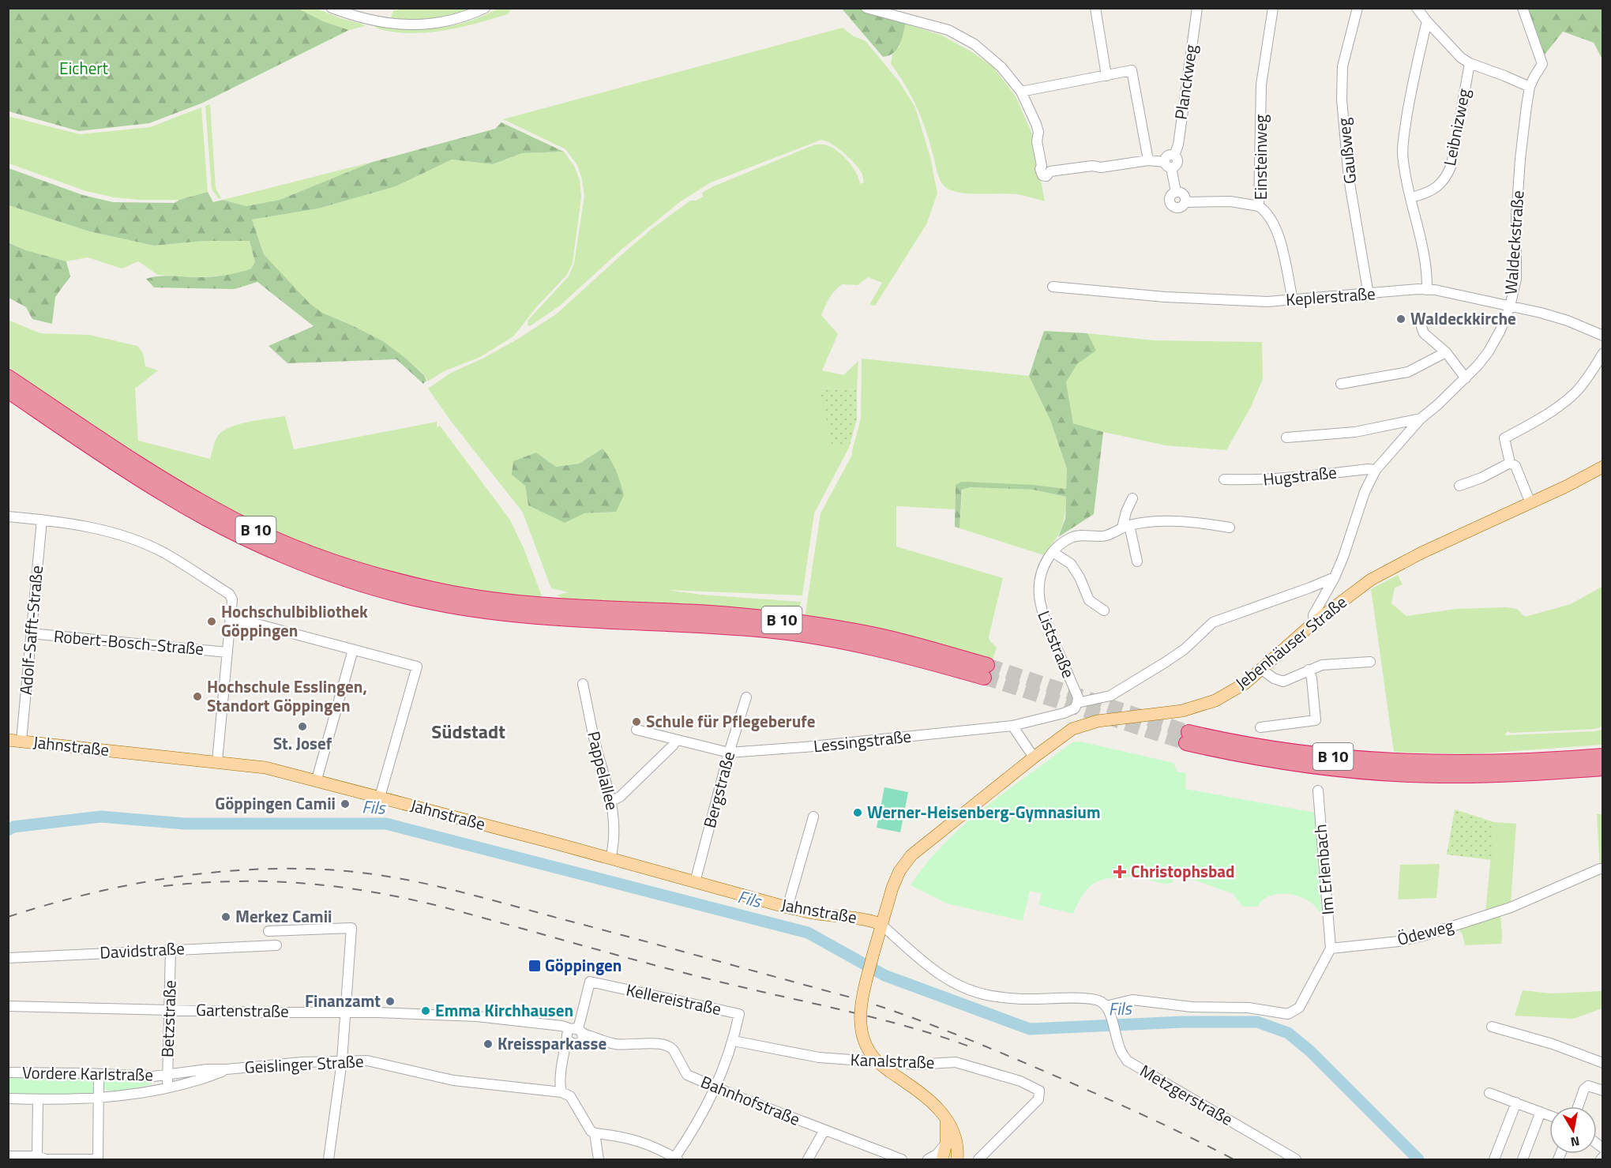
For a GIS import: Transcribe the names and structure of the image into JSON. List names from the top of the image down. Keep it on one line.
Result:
{"streets":{"highway":["B 10"],"main road":["Jebenhäuser Straße","Jahnstraße"],"street":["Planckweg","Leibnizweg","Gaußweg","Einsteinweg","Waldeckstraße","Keplerstraße","Hugstraße","Adolf-Safft-Straße","Robert-Bosch-Straße","Liststraße","Lessingstraße","Pappelallee","Bergstraße","Im Erlenbach","Ödeweg","Davidstraße","Kellereistraße","Gartenstraße","Betzstraße","Kanalstraße","Geislinger Straße","Vordere Karlstraße","Metzgerstraße","Bahnhofstraße"]},"crossings":[["Gaußweg","Keplerstraße"],["Einsteinweg","Keplerstraße"],["Waldeckstraße","Keplerstraße"],["Waldeckstraße","Hugstraße"],["Waldeckstraße","Jebenhäuser Straße"],["Waldeckstraße","Lessingstraße"],["Adolf-Safft-Straße","Robert-Bosch-Straße"],["Adolf-Safft-Straße","Jahnstraße"],["Jebenhäuser Straße","Jahnstraße"],["Liststraße","Lessingstraße"],["Lessingstraße","Bergstraße"],["Jahnstraße","Pappelallee"],["Jahnstraße","Bergstraße"],["Im Erlenbach","Ödeweg"],["Davidstraße","Betzstraße"],["Kellereistraße","Kanalstraße"],["Kellereistraße","Bahnhofstraße"],["Gartenstraße","Betzstraße"],["Gartenstraße","Bahnhofstraße"],["Betzstraße","Geislinger Straße"],["Betzstraße","Vordere Karlstraße"],["Geislinger Straße","Vordere Karlstraße"]],"districts":["Südstadt"],"water":["Fils"],"parks":["Eichert"],"places":{"other":["Waldeckkirche","Hochschulbibliothek Göppingen","Hochschule Esslingen, Standort Göppingen","Schule für Pflegeberufe","St. Josef","Göppingen Camii","Werner-Heisenberg-Gymnasium","Merkez Camii","Finanzamt","Emma Kirchhausen","Kreissparkasse"],"health":["Christophsbad"],"transit":["Göppingen"]},"north":"bottom"}
